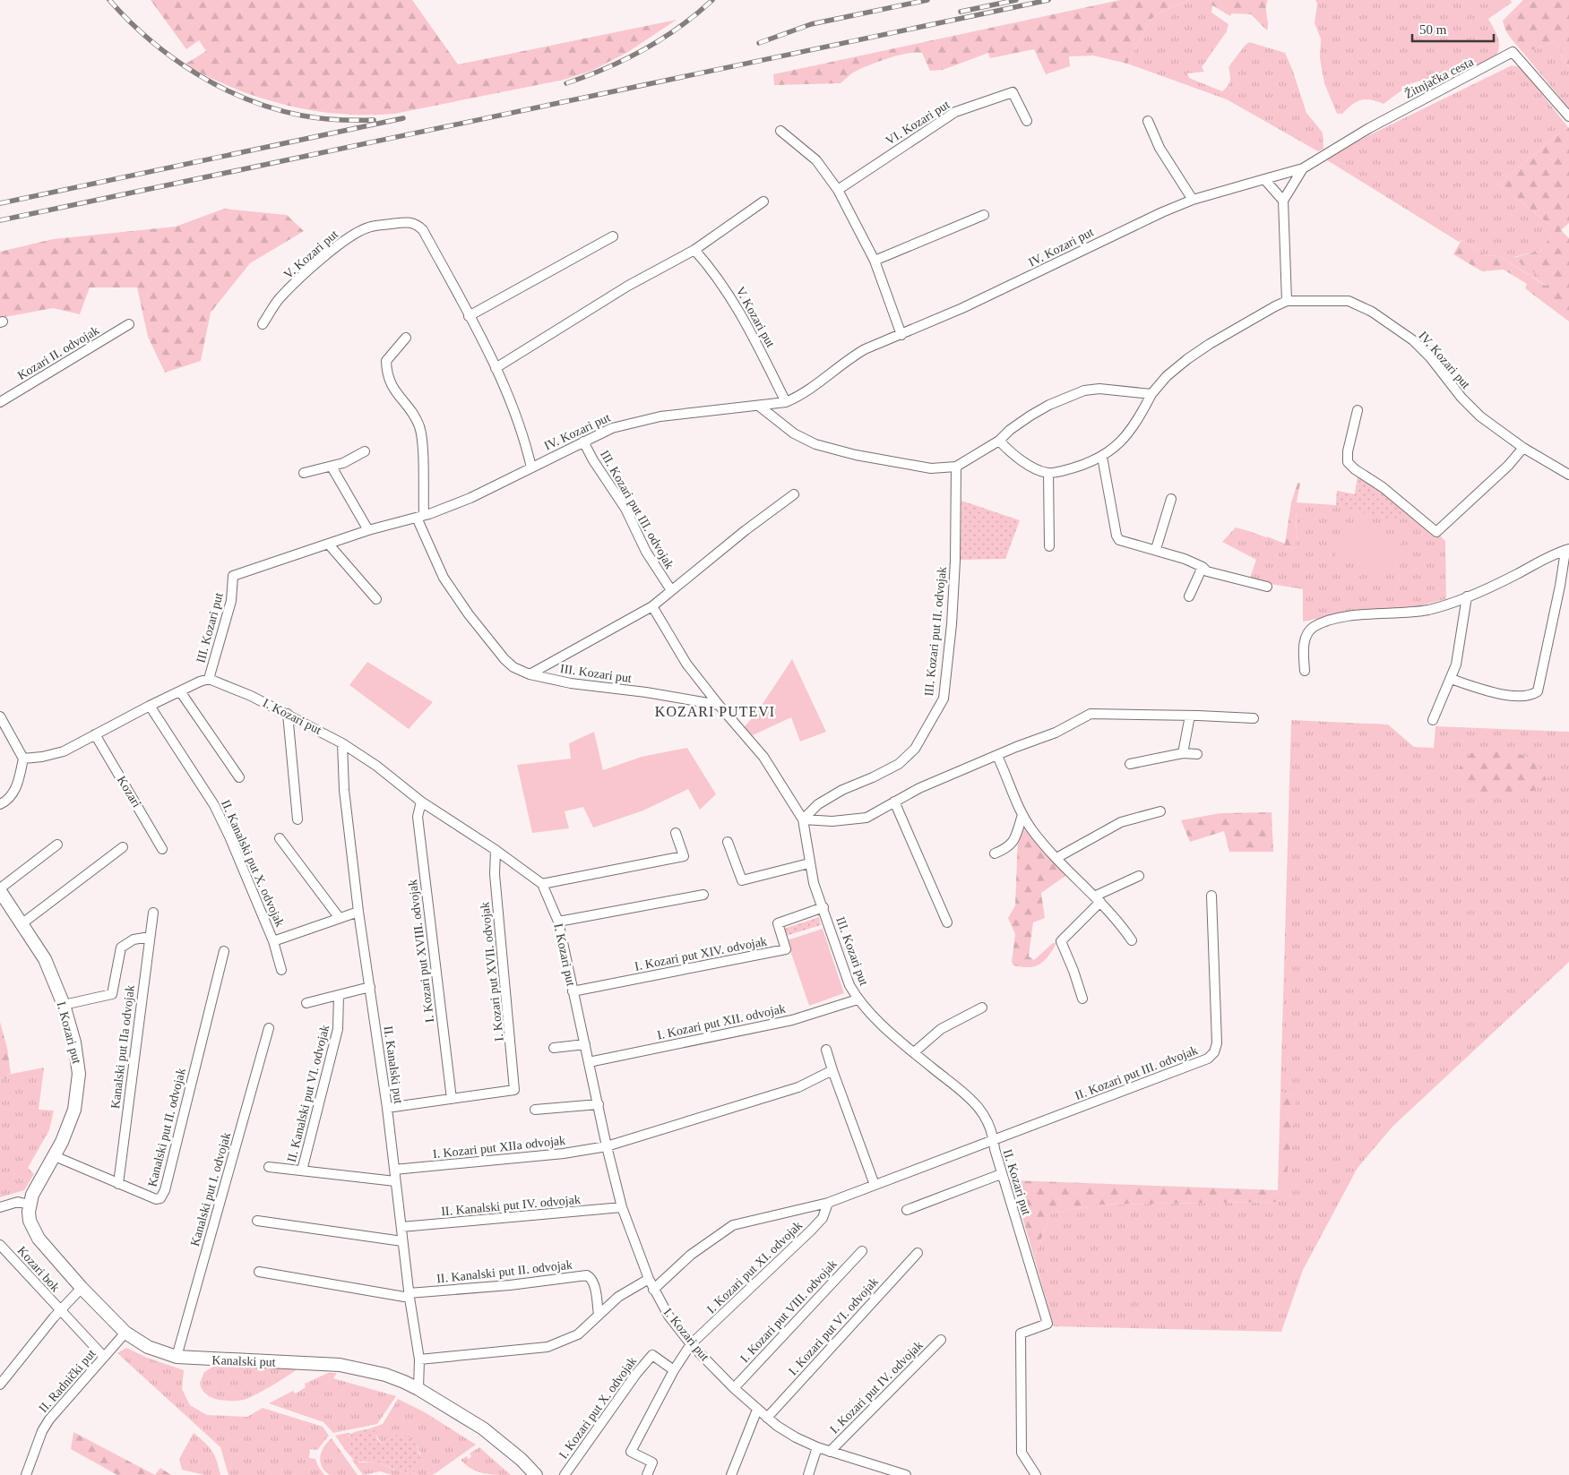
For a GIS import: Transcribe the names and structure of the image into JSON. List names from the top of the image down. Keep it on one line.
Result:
{"streets":{"street":["Žitnjačka cesta","VI. Kozari put","IV. Kozari put","V. Kozari put","Kozari II. odvojak","III. Kozari put III. odvojak","III. Kozari put","III. Kozari put II. odvojak","I. Kozari put","Kozari","II. Kanalski put X. odvojak","I. Kozari put XVIII. odvojak","I. Kozari put XIV. odvojak","I. Kozari put XVII. odvojak","I. Kozari put XII. odvojak","Kanalski put IIa odvojak","II. Kanalski put","II. Kozari put III. odvojak","II. Kanalski put VI. odvojak","Kanalski put II. odvojak","I. Kozari put XIIa odvojak","II. Kozari put","Kanalski put I. odvojak","II. Kanalski put IV. odvojak","I. Kozari put XI. odvojak","Kozari bok","II. Kanalski put II. odvojak","I. Kozari put VIII. odvojak","I. Kozari put VI. odvojak","Kanalski put","II. Radnički put","I. Kozari put IV. odvojak","I. Kozari put X. odvojak"]},"crossings":[["Žitnjačka cesta","IV. Kozari put"],["IV. Kozari put","V. Kozari put"],["IV. Kozari put","III. Kozari put III. odvojak"],["IV. Kozari put","III. Kozari put"],["III. Kozari put III. odvojak","III. Kozari put"],["III. Kozari put","III. Kozari put II. odvojak"],["III. Kozari put","I. Kozari put"],["III. Kozari put","I. Kozari put XIV. odvojak"],["III. Kozari put","I. Kozari put XII. odvojak"],["III. Kozari put","II. Kozari put III. odvojak"],["III. Kozari put","II. Kozari put"],["I. Kozari put","I. Kozari put XVIII. odvojak"],["I. Kozari put","I. Kozari put XIV. odvojak"],["I. Kozari put","I. Kozari put XVII. odvojak"],["I. Kozari put","I. Kozari put XII. odvojak"],["I. Kozari put","II. Kanalski put"],["I. Kozari put","Kanalski put II. odvojak"],["I. Kozari put","I. Kozari put XIIa odvojak"],["I. Kozari put","II. Kozari put"],["I. Kozari put","II. Kanalski put IV. odvojak"],["I. Kozari put","I. Kozari put XI. odvojak"],["I. Kozari put","I. Kozari put VIII. odvojak"],["I. Kozari put","I. Kozari put VI. odvojak"],["I. Kozari put","Kanalski put"],["I. Kozari put","I. Kozari put IV. odvojak"],["II. Kanalski put X. odvojak","II. Kanalski put"],["I. Kozari put XVIII. odvojak","I. Kozari put XVII. odvojak"],["Kanalski put IIa odvojak","Kanalski put II. odvojak"],["II. Kanalski put","II. Kanalski put VI. odvojak"],["II. Kanalski put","I. Kozari put XIIa odvojak"],["II. Kanalski put","II. Kanalski put IV. odvojak"],["II. Kanalski put","II. Kanalski put II. odvojak"],["II. Kanalski put","Kanalski put"],["II. Kozari put III. odvojak","II. Kozari put"],["II. Kozari put","I. Kozari put XI. odvojak"],["Kanalski put I. odvojak","Kanalski put"],["I. Kozari put XI. odvojak","I. Kozari put X. odvojak"],["Kozari bok","Kanalski put"],["Kozari bok","II. Radnički put"],["Kanalski put","II. Radnički put"]],"districts":["KOZARI PUTEVI"],"scale_bar":"50 m"}
